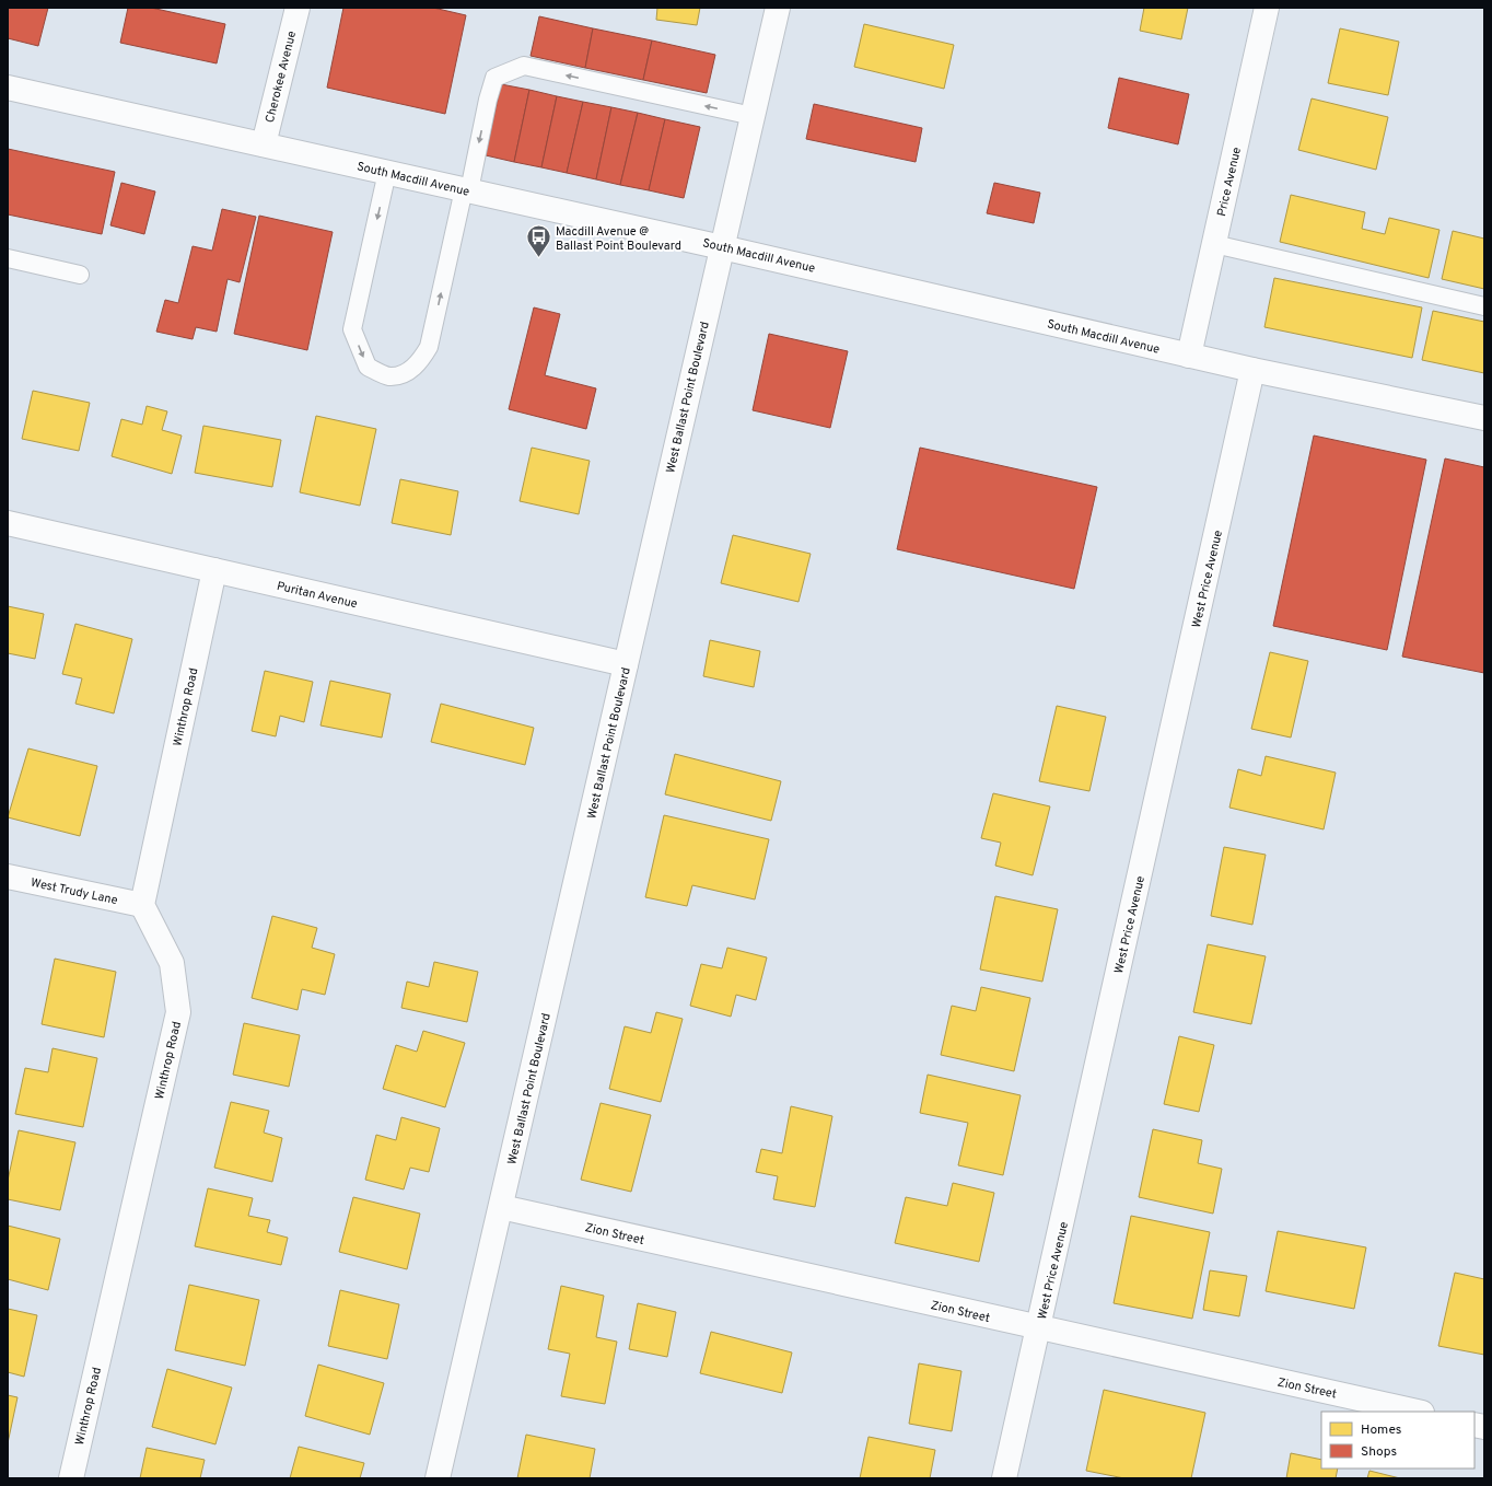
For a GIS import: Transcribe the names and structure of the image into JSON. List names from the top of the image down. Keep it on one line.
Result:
{"streets":{"street":["Cherokee Avenue","South Macdill Avenue","Price Avenue","West Ballast Point Boulevard","West Price Avenue","Puritan Avenue","Winthrop Road","West Trudy Lane","Zion Street"]},"crossings":[["Cherokee Avenue","South Macdill Avenue"],["South Macdill Avenue","Price Avenue"],["South Macdill Avenue","West Ballast Point Boulevard"],["South Macdill Avenue","West Price Avenue"],["West Ballast Point Boulevard","Puritan Avenue"],["West Ballast Point Boulevard","Zion Street"],["West Price Avenue","Zion Street"],["Puritan Avenue","Winthrop Road"],["Winthrop Road","West Trudy Lane"]],"places":{"bus stop":["Macdill Avenue @ Ballast Point Boulevard"]},"legend":["Homes","Shops"]}
